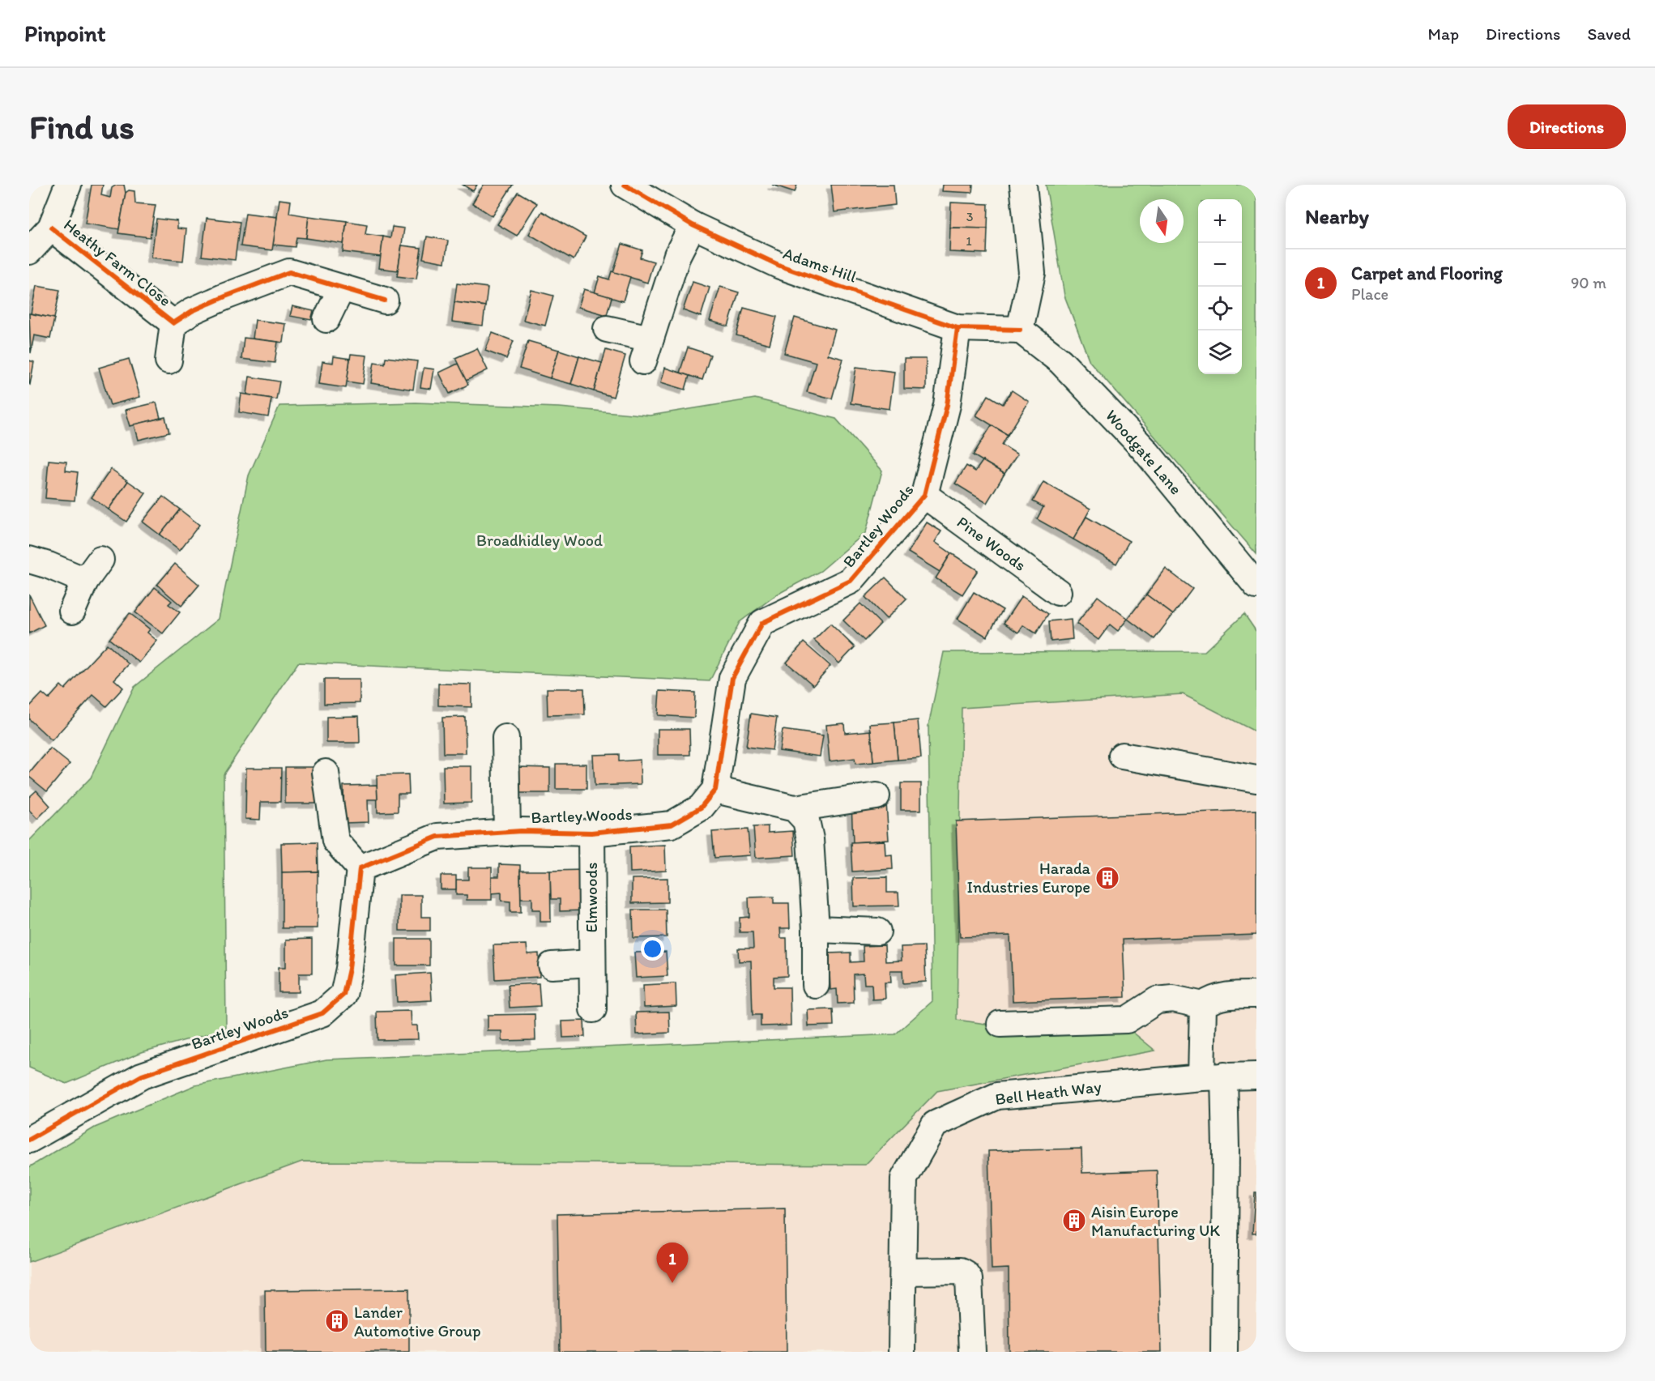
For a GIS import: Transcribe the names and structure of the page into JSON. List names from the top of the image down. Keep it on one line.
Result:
{"streets":{"street":["Heathy Farm Close","Adams Hill","Woodgate Lane","Bartley Woods","Pine Woods","Elmwoods","Bell Heath Way"]},"crossings":[["Adams Hill","Woodgate Lane"],["Adams Hill","Bartley Woods"],["Bartley Woods","Pine Woods"],["Bartley Woods","Elmwoods"]],"parks":["Broadhidley Wood"],"places":{"building":["Harada Industries Europe","Aisin Europe Manufacturing UK","Lander Automotive Group"]},"house_numbers":["3","1"],"north":"bottom","page":{"header":"Pinpoint","nav":["Map","Directions","Saved"],"buttons":"Directions","title":"Find us","heading":"Nearby","map_buttons":["+","−"],"list":[{"mark":"1","name":"Carpet and Flooring","note":"Place","value":"90 m"}],"pins":"1"}}
